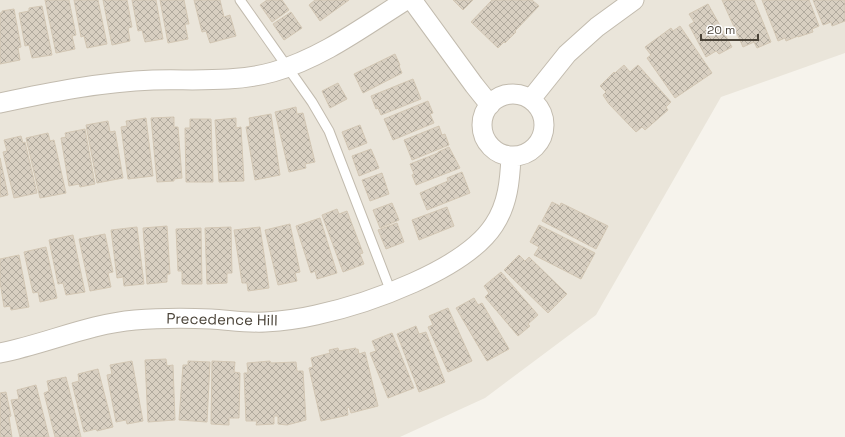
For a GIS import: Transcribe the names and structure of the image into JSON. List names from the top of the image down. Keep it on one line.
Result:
{"streets":{"street":["Precedence Hill"]},"scale_bar":"20 m"}
